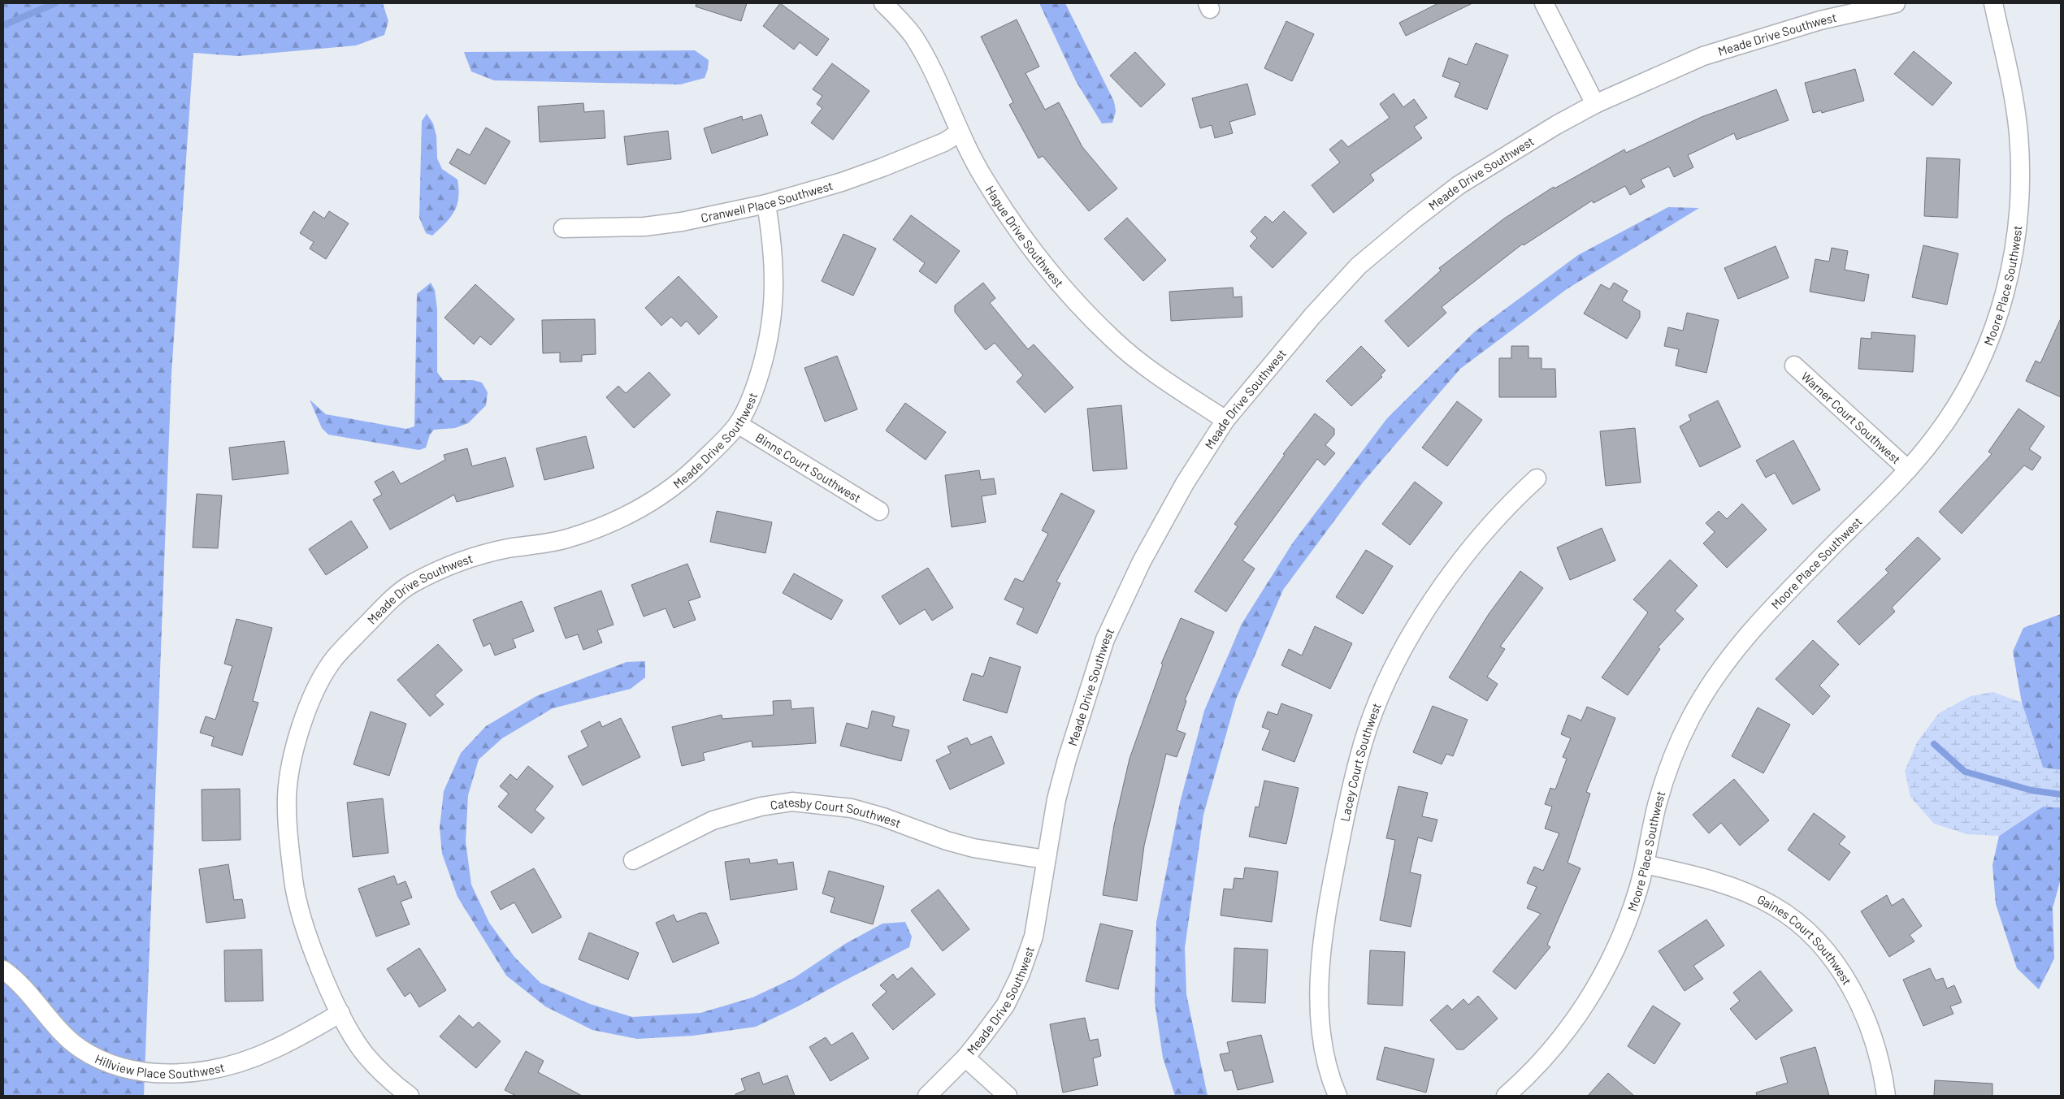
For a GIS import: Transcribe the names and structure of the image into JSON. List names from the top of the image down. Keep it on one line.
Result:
{"streets":{"street":["Meade Drive Southwest","Cranwell Place Southwest","Hague Drive Southwest","Moore Place Southwest","Warner Court Southwest","Binns Court Southwest","Lacey Court Southwest","Catesby Court Southwest","Gaines Court Southwest","Hillview Place Southwest"]},"crossings":[["Meade Drive Southwest","Cranwell Place Southwest"],["Meade Drive Southwest","Hague Drive Southwest"],["Meade Drive Southwest","Binns Court Southwest"],["Meade Drive Southwest","Catesby Court Southwest"],["Meade Drive Southwest","Hillview Place Southwest"],["Cranwell Place Southwest","Hague Drive Southwest"],["Moore Place Southwest","Warner Court Southwest"],["Moore Place Southwest","Gaines Court Southwest"]]}
